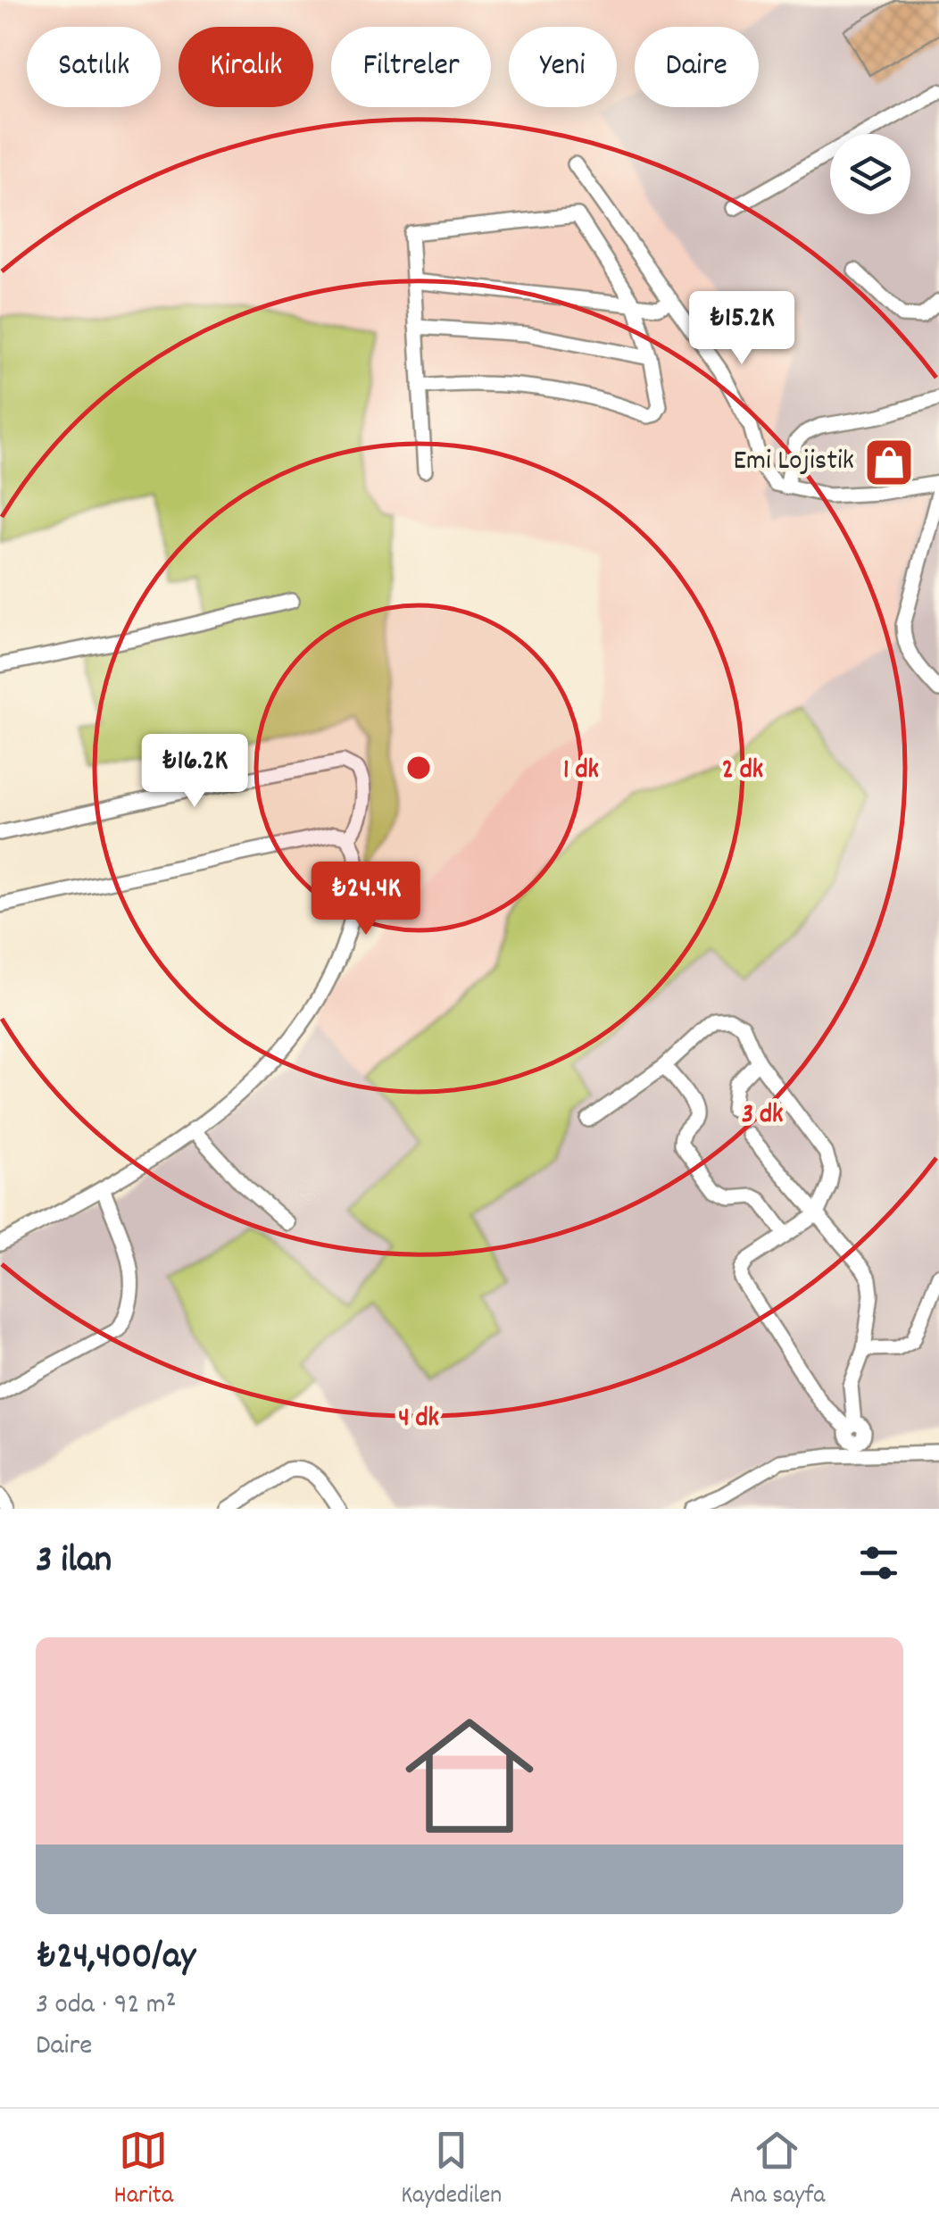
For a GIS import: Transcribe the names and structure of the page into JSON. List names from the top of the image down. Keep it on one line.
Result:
{"places":{"shop":["Emi Lojistik"]},"page":{"chip":["Satılık","Kiralık","Filtreler","Yeni","Daire"],"price":["₺15.2K","₺16.2K","₺24.4K"],"heading":"3 ilan","list":[{"name":"₺24,400/ay","note":"3 oda · 92 m² · Daire"}],"tabs":["Harita","Kaydedilen","Ana sayfa"]},"rings":["1 dk","2 dk","3 dk","4 dk"]}
